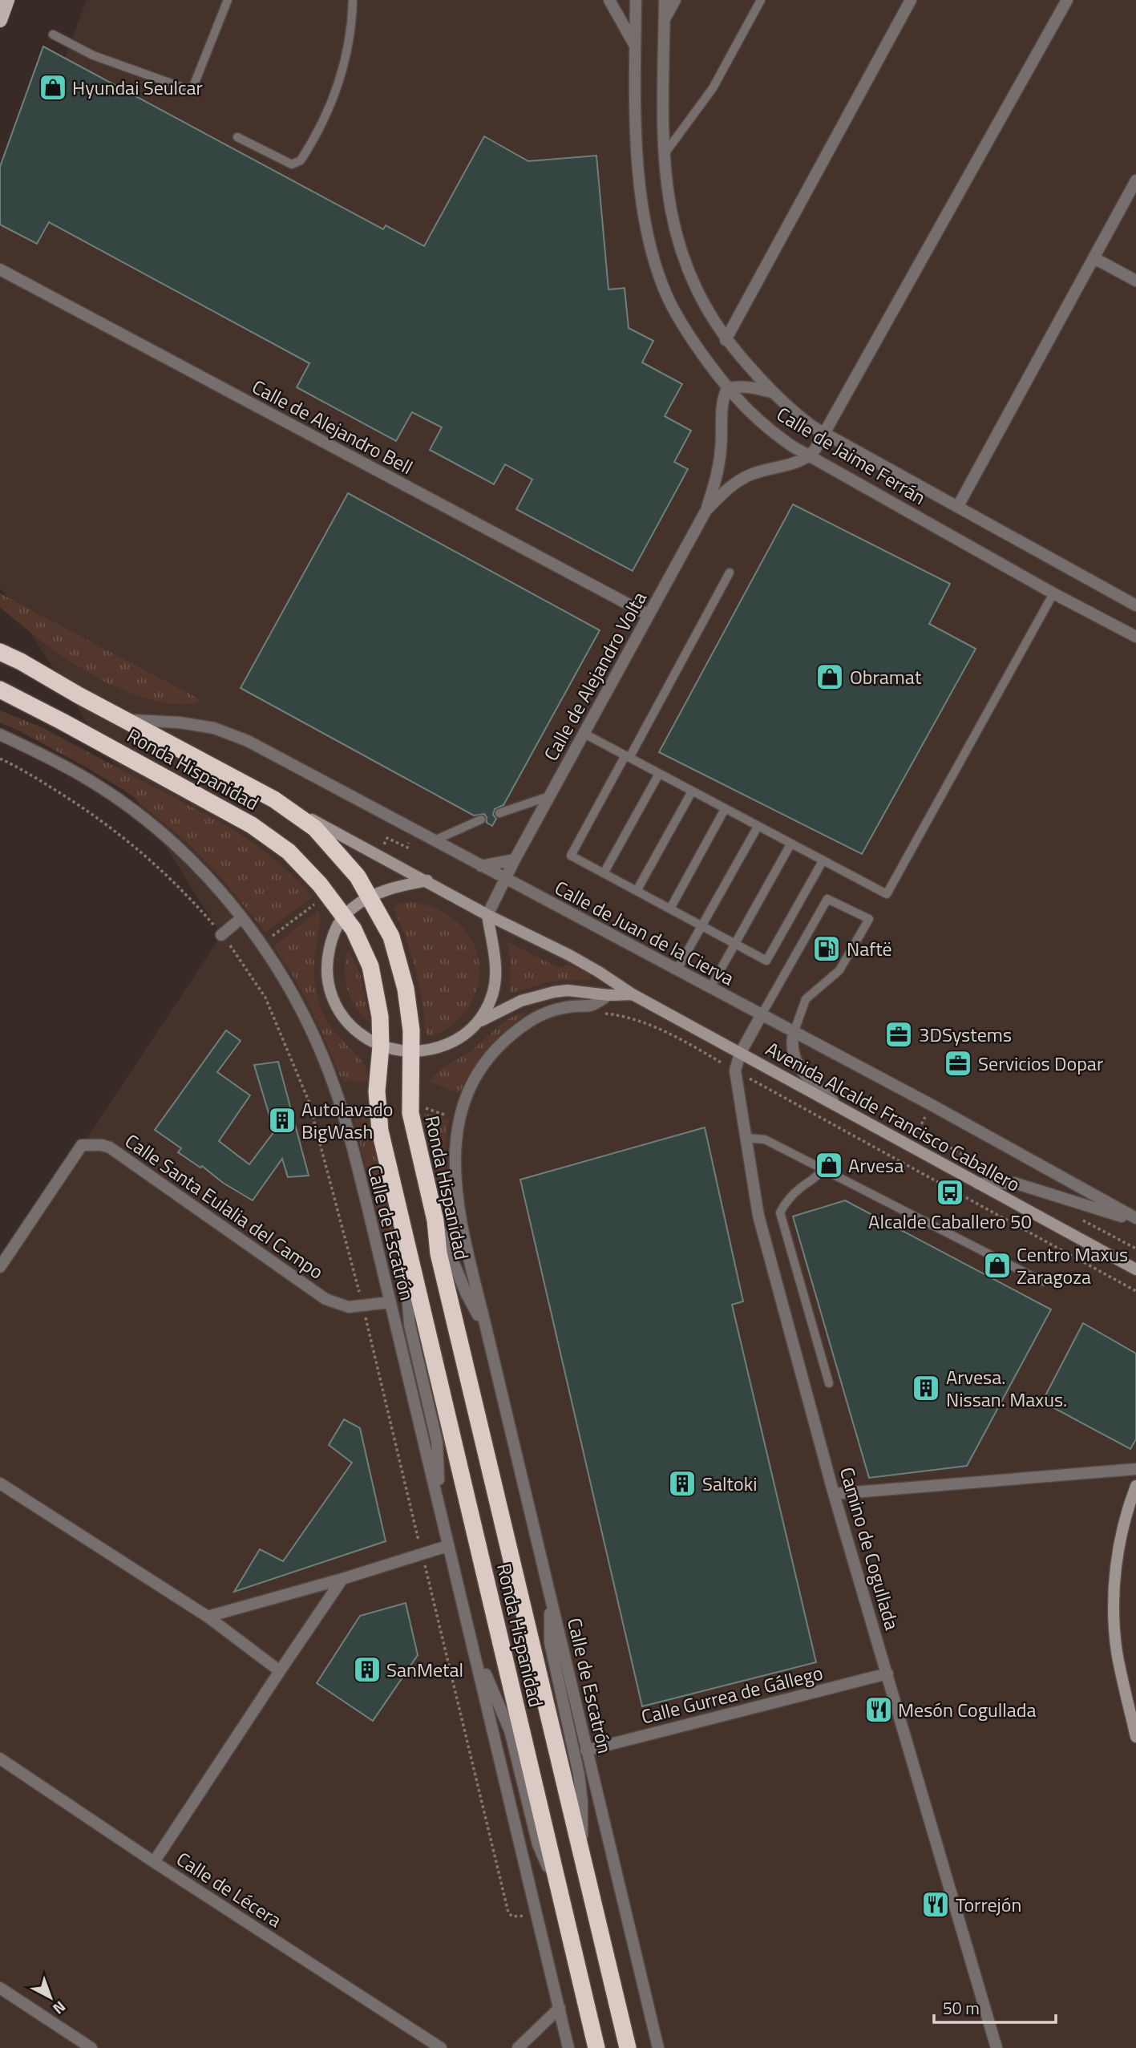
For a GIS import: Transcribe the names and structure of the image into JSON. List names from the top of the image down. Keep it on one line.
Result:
{"streets":{"highway":["Ronda Hispanidad"],"main road":["Avenida Alcalde Francisco Caballero"],"street":["Calle de Alejandro Bell","Calle de Jaime Ferrán","Calle de Alejandro Volta","Calle de Juan de la Cierva","Calle Santa Eulalia del Campo","Calle de Escatrón","Camino de Cogullada","Calle Gurrea de Gállego","Calle de Lécera"]},"crossings":[["Calle de Alejandro Bell","Calle de Alejandro Volta"],["Calle de Jaime Ferrán","Calle de Alejandro Volta"],["Calle de Alejandro Volta","Ronda Hispanidad"],["Calle de Alejandro Volta","Calle de Juan de la Cierva"],["Calle de Alejandro Volta","Avenida Alcalde Francisco Caballero"],["Ronda Hispanidad","Calle de Juan de la Cierva"],["Ronda Hispanidad","Avenida Alcalde Francisco Caballero"],["Ronda Hispanidad","Calle de Escatrón"],["Calle de Juan de la Cierva","Camino de Cogullada"],["Avenida Alcalde Francisco Caballero","Camino de Cogullada"],["Calle Santa Eulalia del Campo","Calle de Escatrón"],["Calle de Escatrón","Calle Gurrea de Gállego"],["Camino de Cogullada","Calle Gurrea de Gállego"]],"places":{"shop":["Hyundai Seulcar","Obramat","Arvesa","Centro Maxus Zaragoza"],"fuel station":["Naftë"],"office":["3DSystems","Servicios Dopar"],"building":["Autolavado BigWash","Arvesa. Nissan. Maxus.","Saltoki","SanMetal"],"bus stop":["Alcalde Caballero 50"],"restaurant":["Mesón Cogullada","Torrejón"]},"scale_bar":"50 m","north":"bottom right"}
